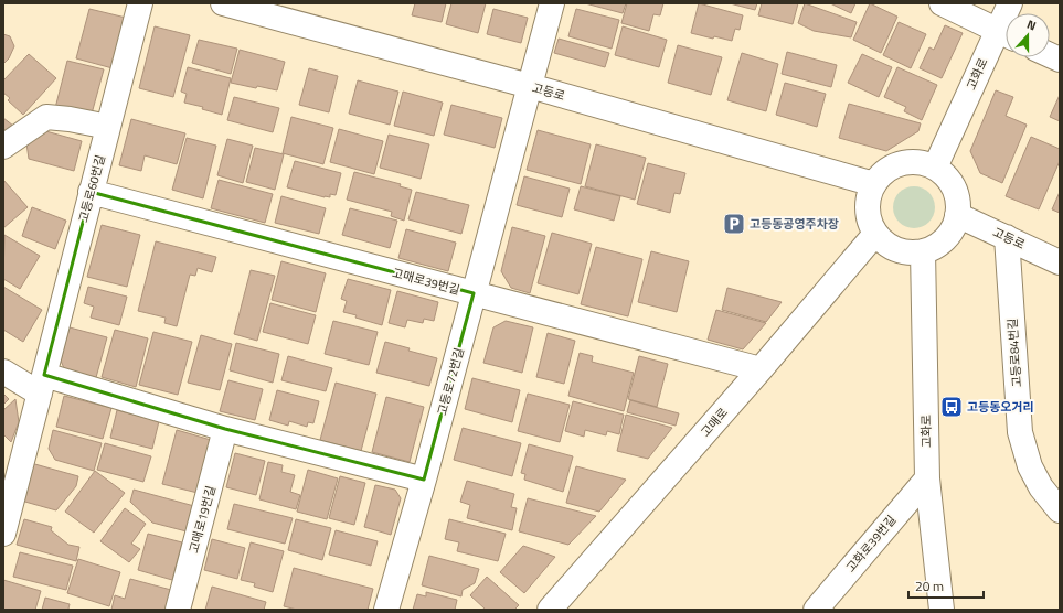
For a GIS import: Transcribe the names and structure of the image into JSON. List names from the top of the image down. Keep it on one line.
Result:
{"streets":{"street":["고화로","고등로","고등로60번길","고매로39번길","고등로84번길","고등로72번길","고매로","고매로19번길","고화로39번길"]},"crossings":[["고화로","고등로"],["고화로","고매로"],["고화로","고화로39번길"],["고등로","고등로84번길"],["고등로","고등로72번길"],["고등로","고매로"],["고등로60번길","고매로39번길"],["고매로39번길","고등로72번길"],["고매로39번길","고매로"]],"places":{"parking":["고등동공영주차장"],"bus stop":["고등동오거리"]},"scale_bar":"20 m","north":"top"}
